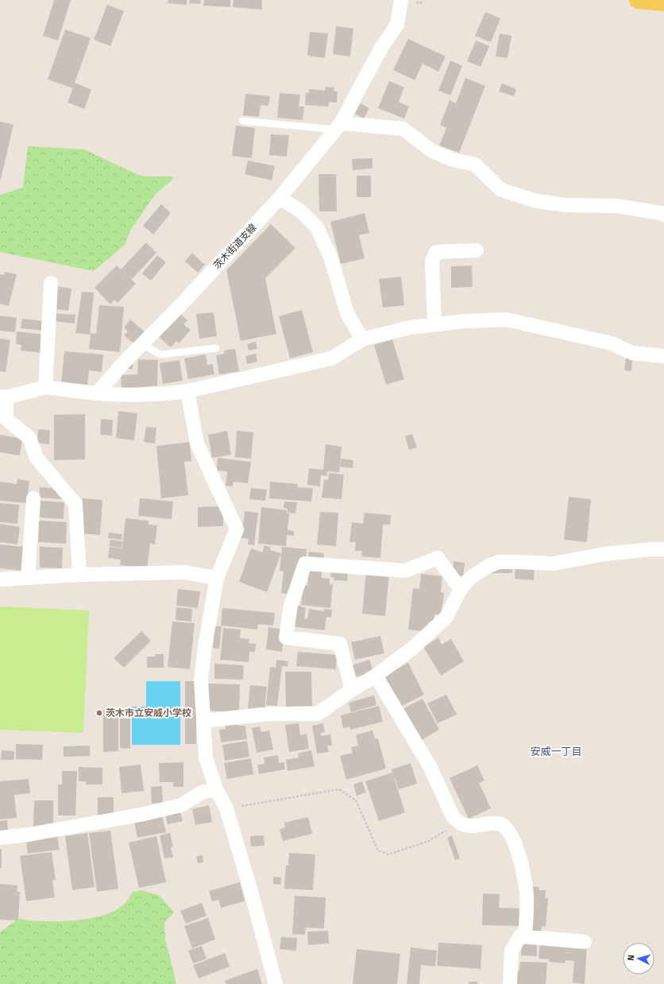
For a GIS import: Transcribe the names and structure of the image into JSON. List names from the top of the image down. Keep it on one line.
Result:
{"streets":{"street":["茨木街道支線"]},"districts":["安威一丁目"],"places":["茨木市立安威小学校"],"north":"left"}
